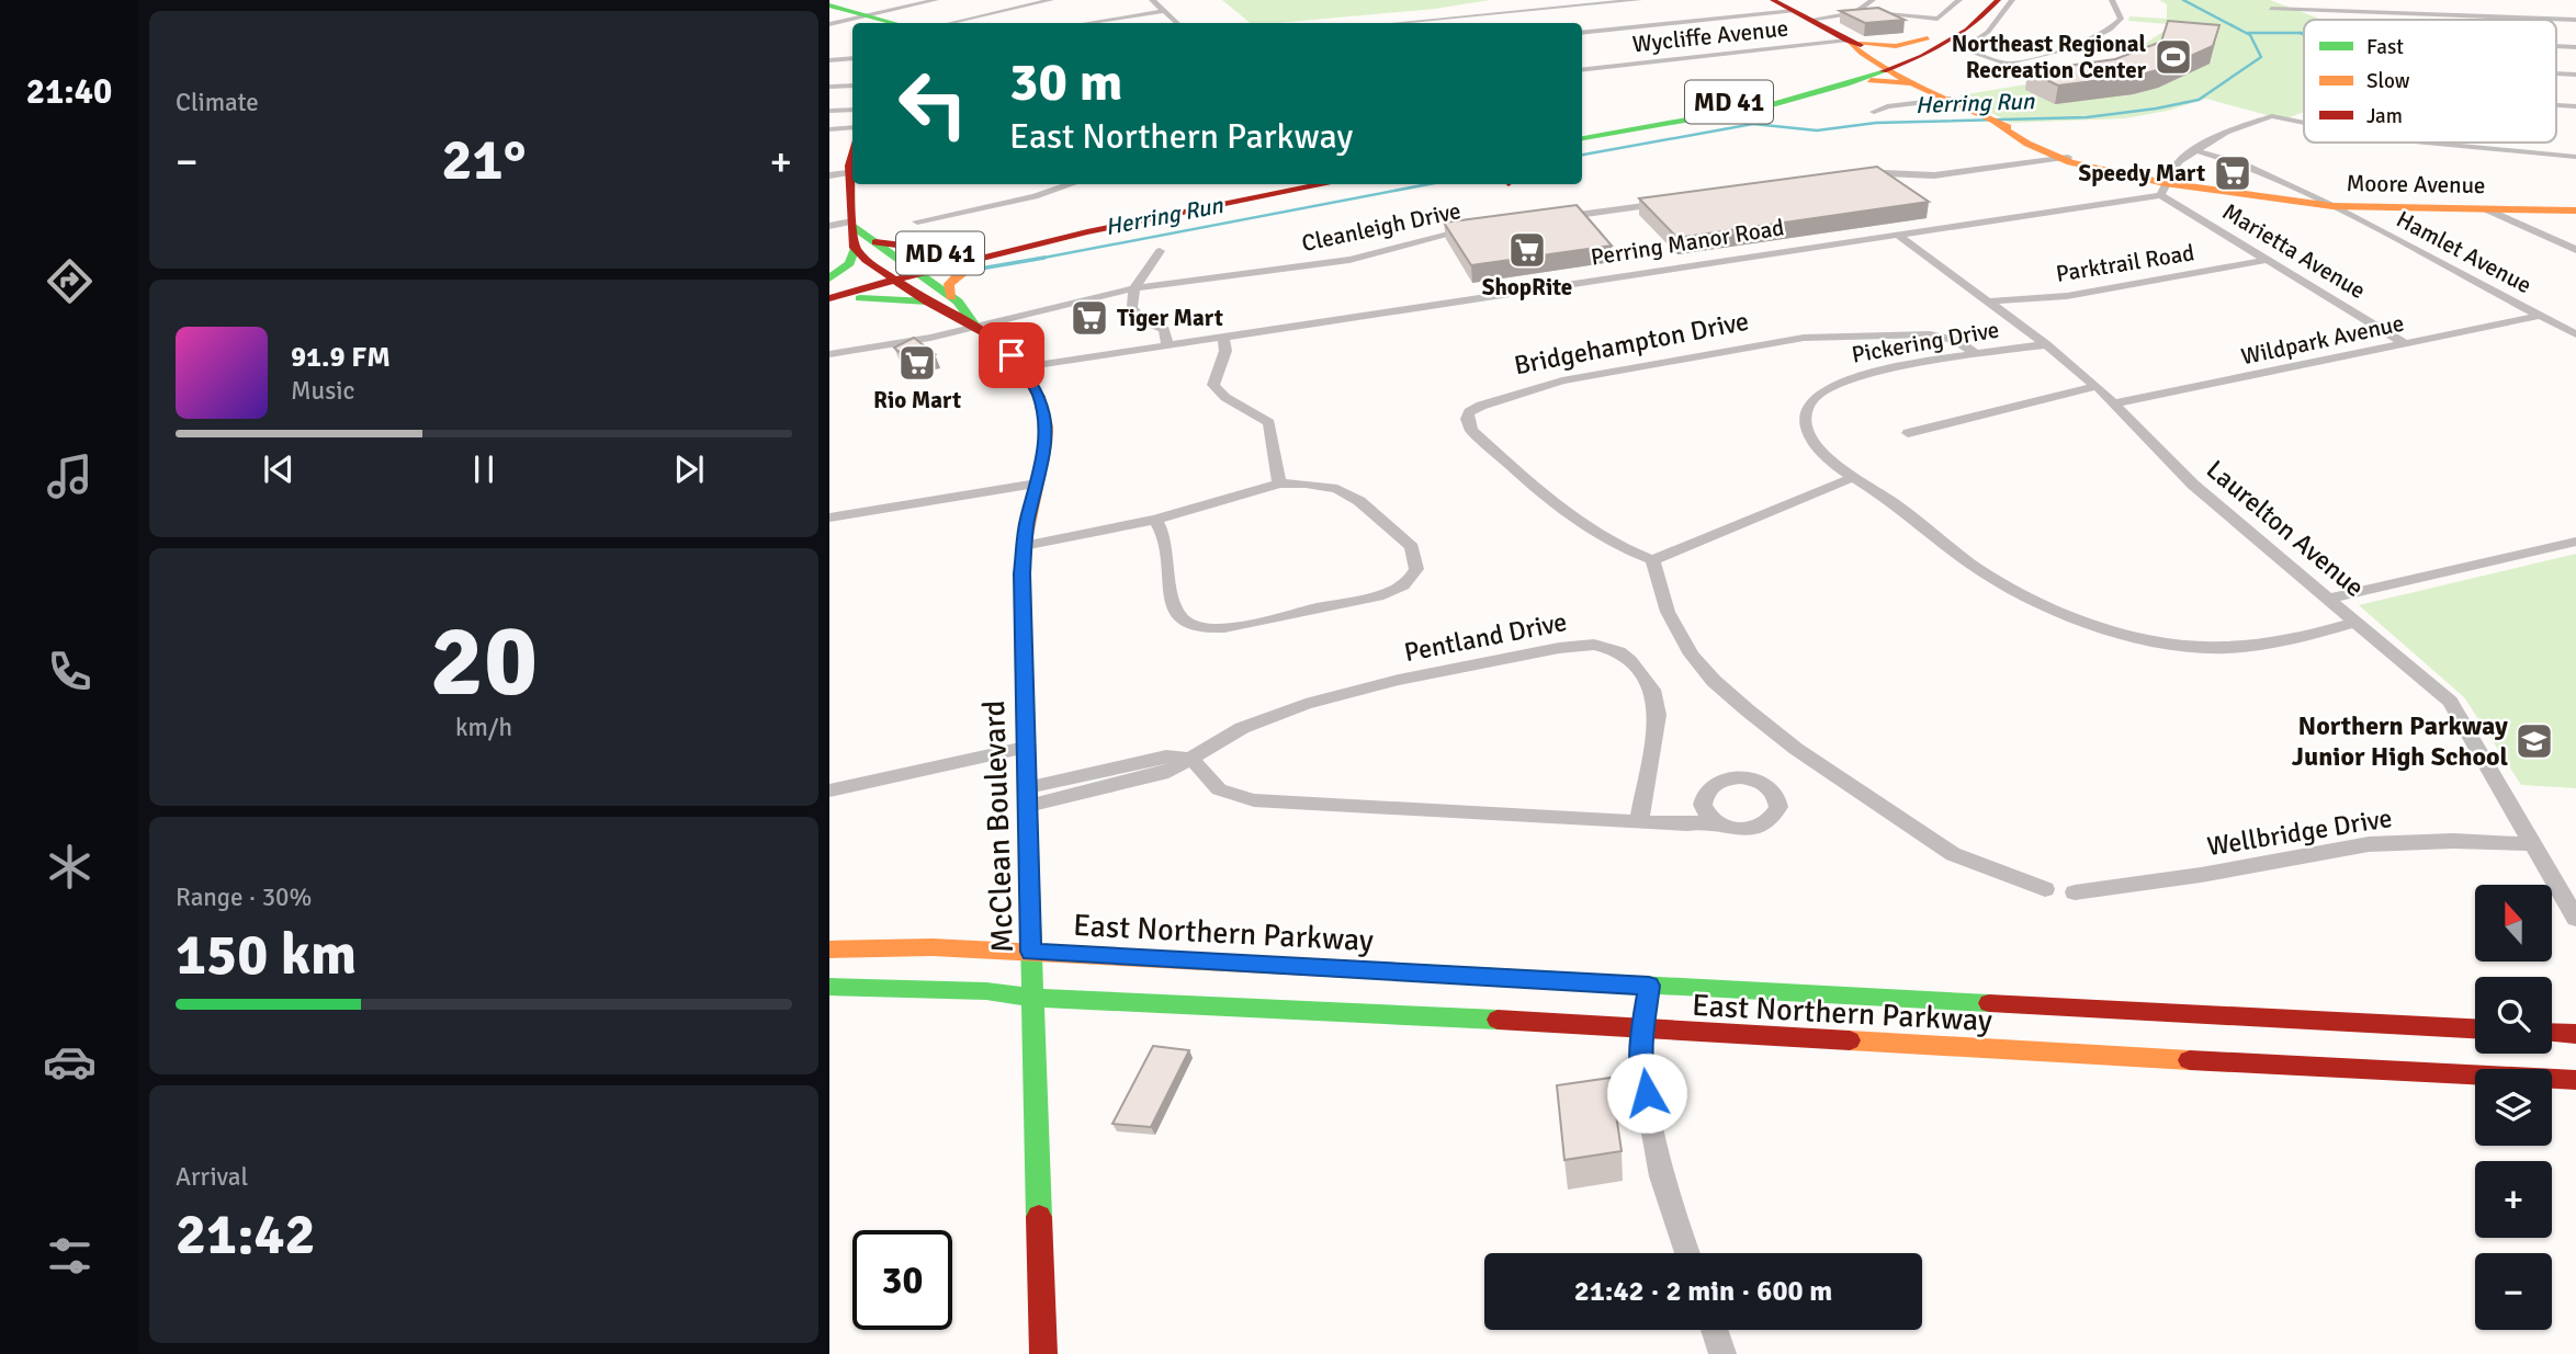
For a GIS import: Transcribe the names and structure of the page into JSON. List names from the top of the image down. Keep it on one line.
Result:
{"streets":{"main road":["MD 41","Moore Avenue","McClean Boulevard","East Northern Parkway"],"street":["Wycliffe Avenue","Cleanleigh Drive","Perring Manor Road","Marietta Avenue","Hamlet Avenue","Parktrail Road","Wildpark Avenue","Pickering Drive","Bridgehampton Drive","Laurelton Avenue","Pentland Drive","Wellbridge Drive"]},"crossings":[["MD 41","McClean Boulevard"],["Moore Avenue","Perring Manor Road"],["Moore Avenue","Marietta Avenue"],["Moore Avenue","Hamlet Avenue"],["Cleanleigh Drive","McClean Boulevard"],["Perring Manor Road","Marietta Avenue"],["Perring Manor Road","Laurelton Avenue"],["Perring Manor Road","McClean Boulevard"],["Marietta Avenue","Parktrail Road"],["Marietta Avenue","Wildpark Avenue"],["Hamlet Avenue","Wildpark Avenue"],["Parktrail Road","Laurelton Avenue"],["Wildpark Avenue","Laurelton Avenue"],["Pickering Drive","Bridgehampton Drive"],["Pickering Drive","Laurelton Avenue"],["Laurelton Avenue","Wellbridge Drive"],["Pentland Drive","McClean Boulevard"],["McClean Boulevard","East Northern Parkway"]],"water":["Herring Run"],"places":{"sports":["Northeast Regional Recreation Center"],"supermarket":["Speedy Mart","ShopRite","Tiger Mart","Rio Mart"],"school or university":["Northern Parkway Junior High School"]},"legend":["Fast","Slow","Jam"],"north":"top","page":{"tabs":"21:40","tile":["Climate",["20","km/h"],["Range · 30%","150 km"],["Arrival","21:42"]],"turn":["30 m","East Northern Parkway"],"heat":["−","21°","+"],"song":["91.9 FM","Music"],"map_buttons":["+","−"],"limit":"30","trip":"21:42 · 2 min · 600 m"}}
